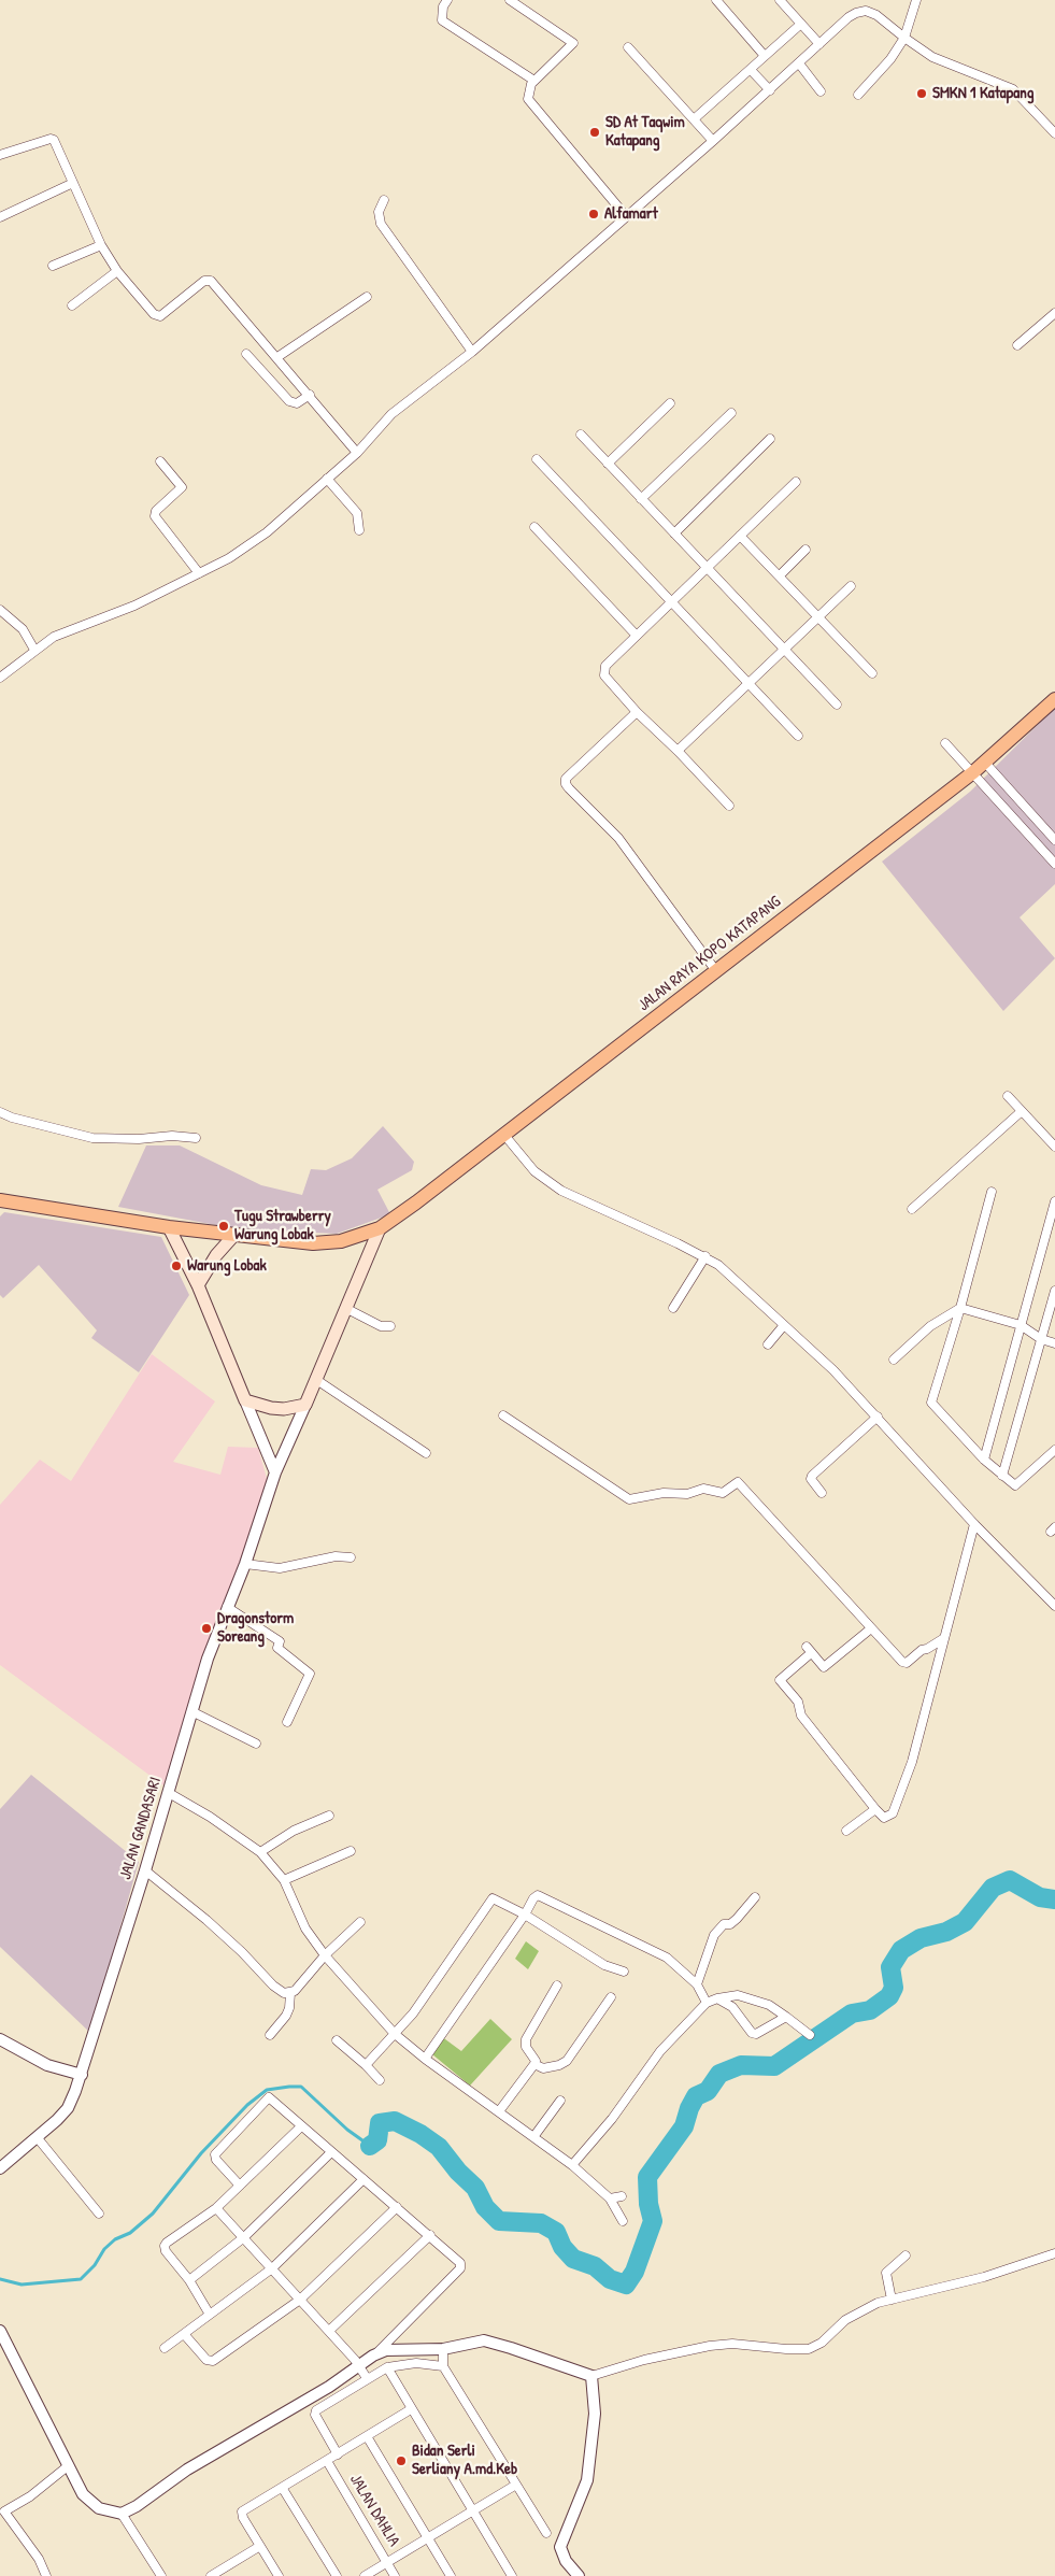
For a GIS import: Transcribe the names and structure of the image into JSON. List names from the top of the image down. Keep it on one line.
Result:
{"streets":{"main road":["JALAN RAYA KOPO KATAPANG"],"street":["JALAN GANDASARI","JALAN DAHLIA"]},"places":["SMKN 1 Katapang","SD At Taqwim Katapang","Alfamart","Tugu Strawberry Warung Lobak","Warung Lobak","Dragonstorm Soreang","Bidan Serli Serliany A.md.Keb"]}
